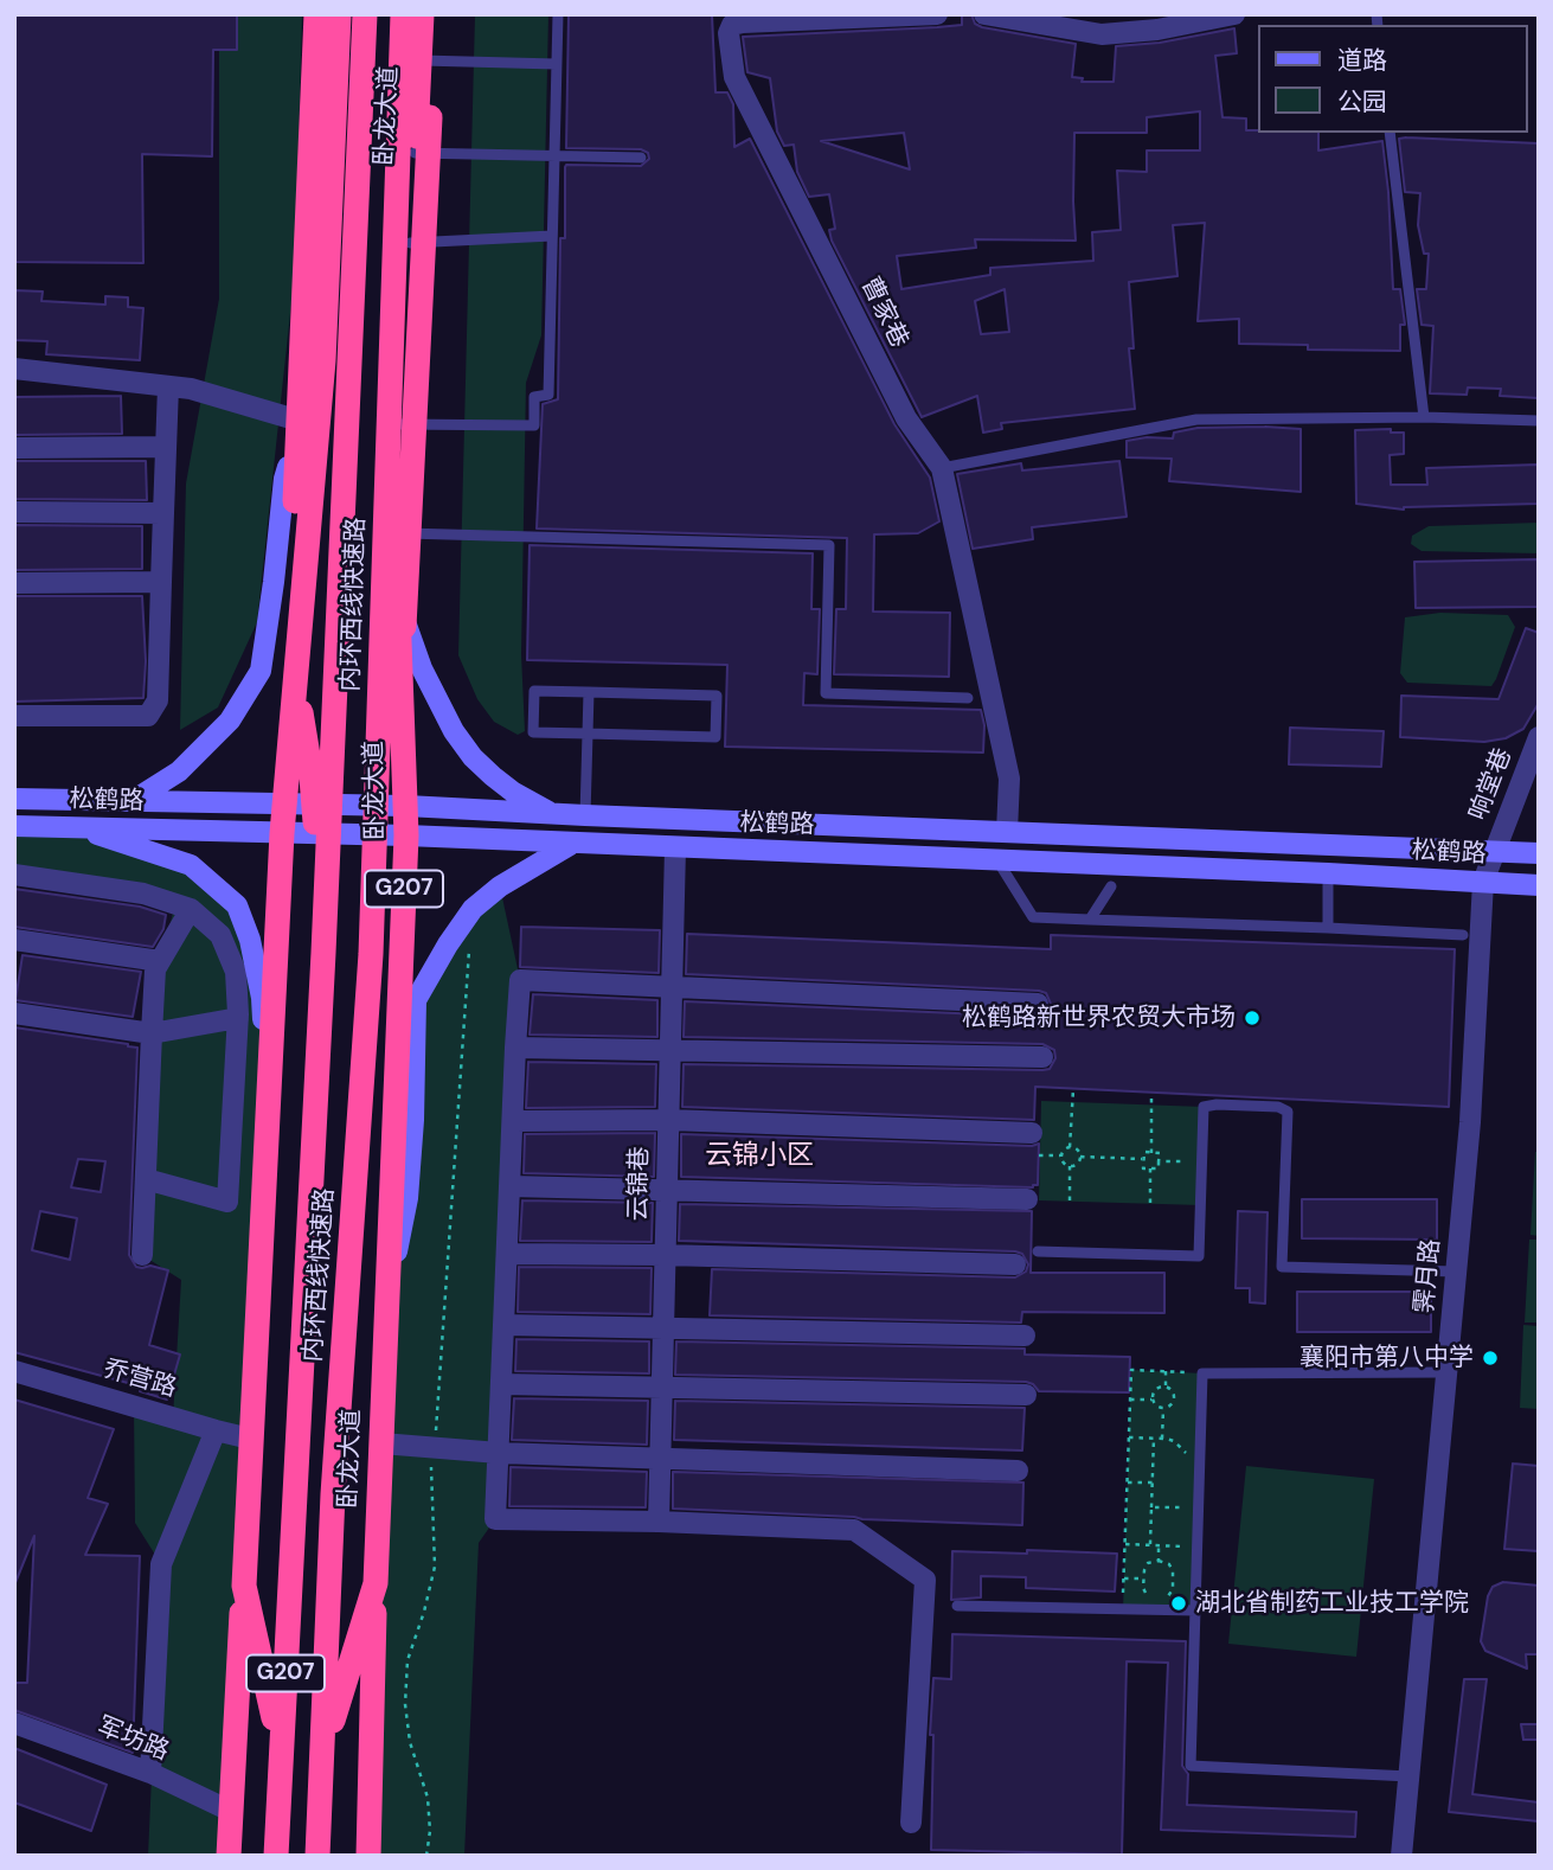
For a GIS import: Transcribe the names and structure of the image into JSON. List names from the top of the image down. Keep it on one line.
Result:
{"streets":{"highway":["卧龙大道","内环西线快速路","G207"],"main road":["松鹤路"],"street":["曹家巷","响堂巷","云锦巷","霁月路","乔营路","军坊路"]},"crossings":[["卧龙大道","内环西线快速路"],["卧龙大道","松鹤路"],["卧龙大道","乔营路"],["曹家巷","松鹤路"],["响堂巷","松鹤路"],["响堂巷","霁月路"],["松鹤路","云锦巷"],["松鹤路","霁月路"]],"districts":["云锦小区"],"places":["松鹤路新世界农贸大市场","襄阳市第八中学","湖北省制药工业技工学院"],"legend":["道路","公园"]}
